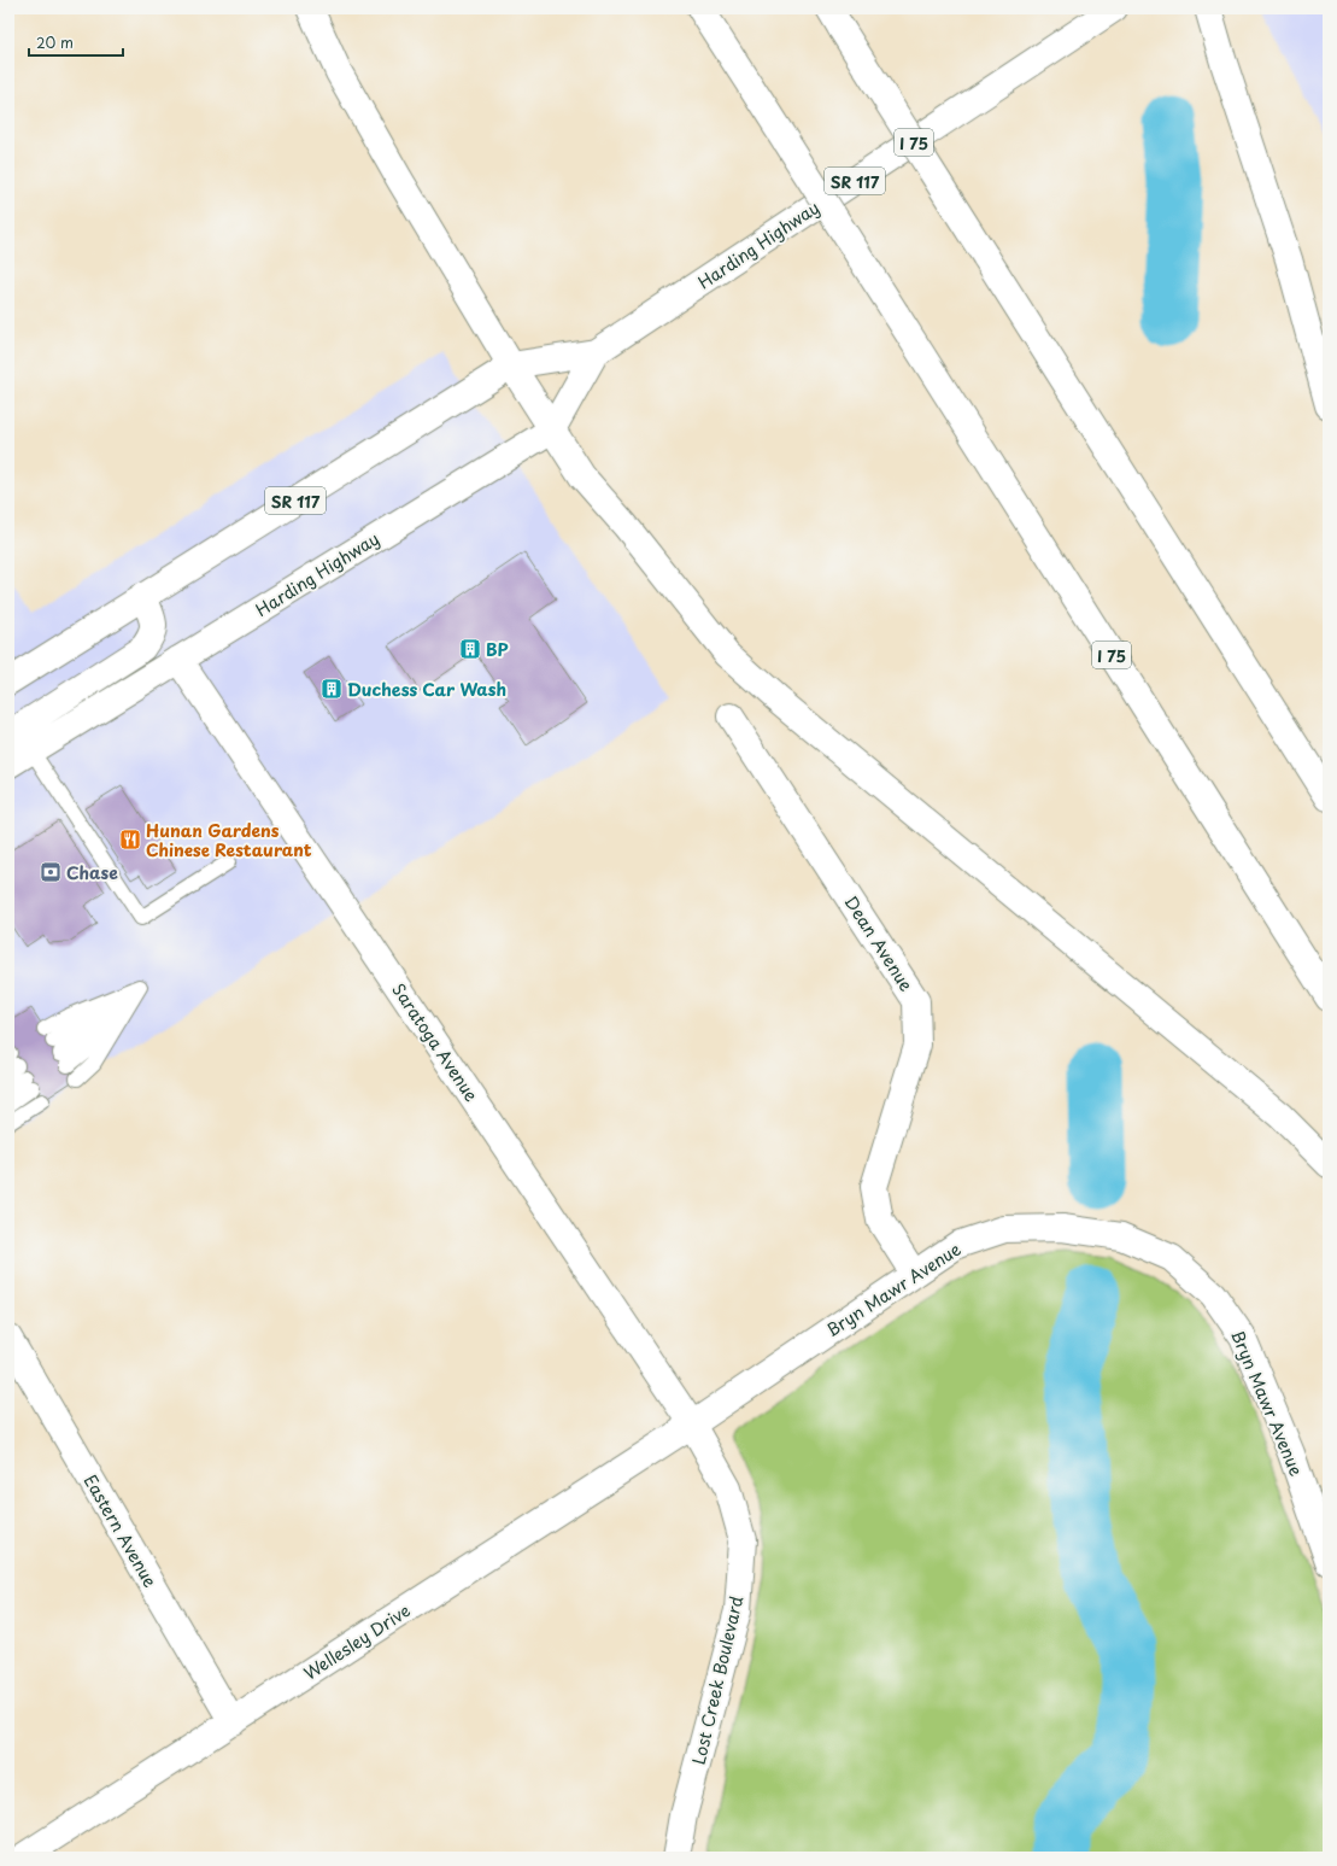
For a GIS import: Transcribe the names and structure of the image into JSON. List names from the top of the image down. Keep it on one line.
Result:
{"streets":{"main road":["I 75","SR 117","Harding Highway","Dean Avenue","Saratoga Avenue","Bryn Mawr Avenue","Eastern Avenue","Wellesley Drive","Lost Creek Boulevard"]},"crossings":[["Harding Highway","Saratoga Avenue"],["Dean Avenue","Bryn Mawr Avenue"],["Saratoga Avenue","Bryn Mawr Avenue"],["Saratoga Avenue","Wellesley Drive"],["Saratoga Avenue","Lost Creek Boulevard"],["Bryn Mawr Avenue","Wellesley Drive"],["Bryn Mawr Avenue","Lost Creek Boulevard"],["Eastern Avenue","Wellesley Drive"],["Wellesley Drive","Lost Creek Boulevard"]],"places":{"building":["BP","Duchess Car Wash"],"restaurant":["Hunan Gardens Chinese Restaurant"],"bank":["Chase"]},"scale_bar":"20 m"}
